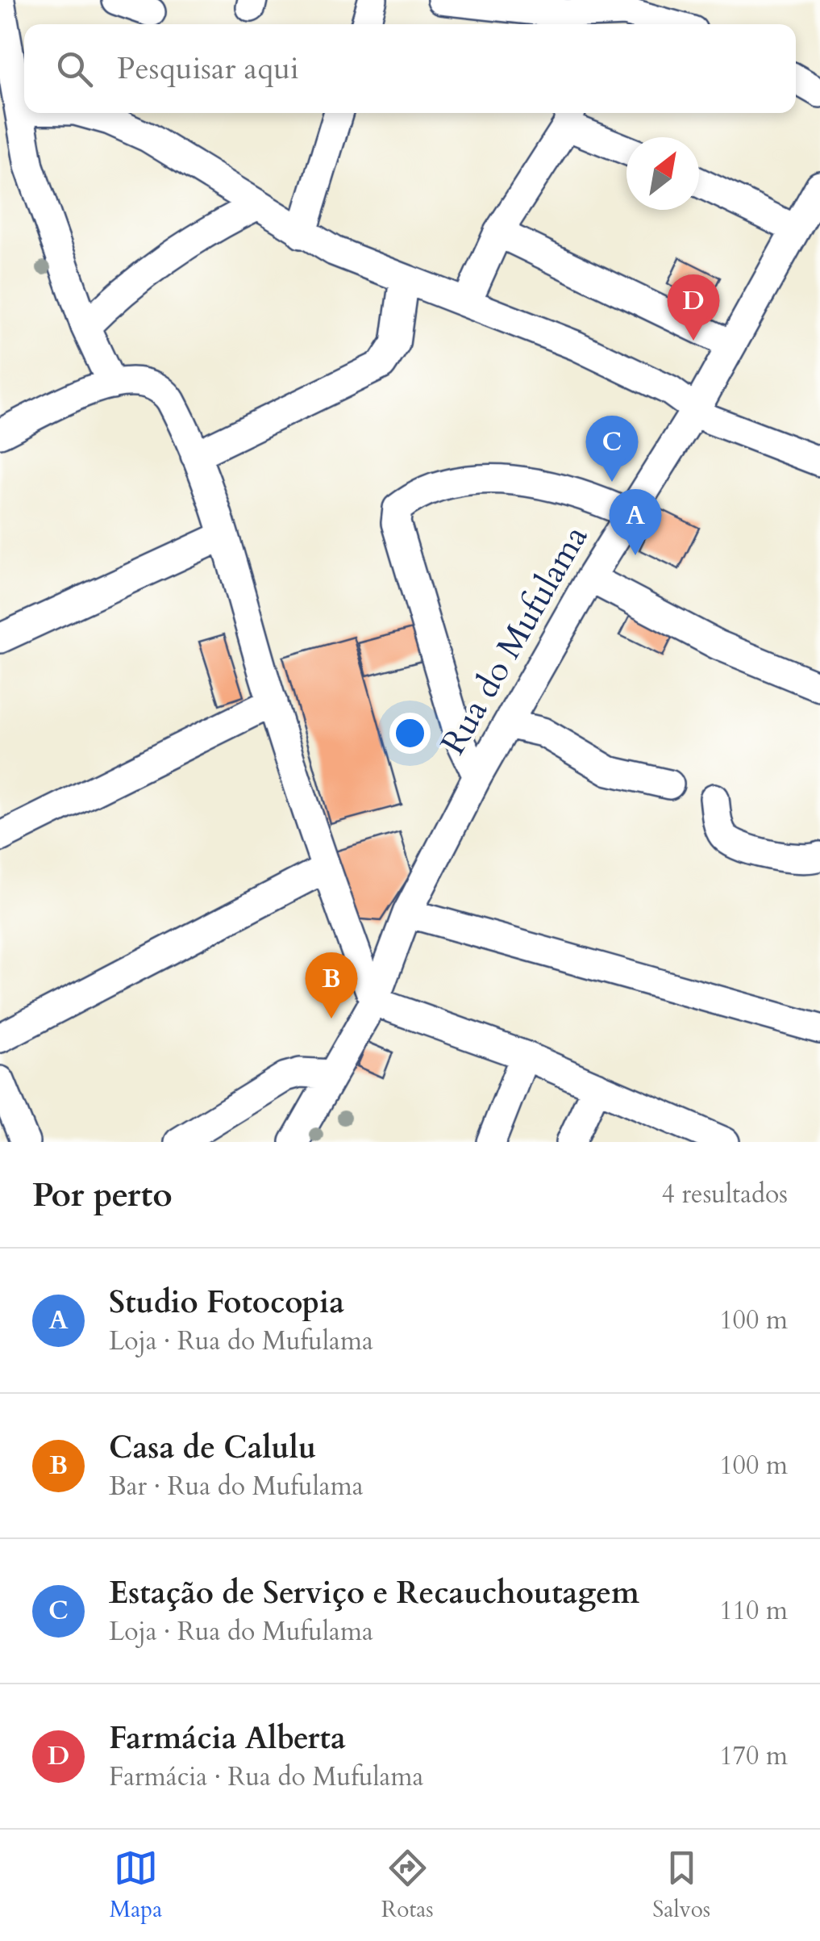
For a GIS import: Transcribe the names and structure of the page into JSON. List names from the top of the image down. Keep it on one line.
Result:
{"streets":{"street":["Rua do Mufulama"]},"north":"top right","page":{"search":"Pesquisar aqui","pins":["D","C","A","B"],"heading":["Por perto","4 resultados"],"list":[{"mark":"A","name":"Studio Fotocopia","note":"Loja · Rua do Mufulama","value":"100 m"},{"mark":"B","name":"Casa de Calulu","note":"Bar · Rua do Mufulama","value":"100 m"},{"mark":"C","name":"Estação de Serviço e Recauchoutagem","note":"Loja · Rua do Mufulama","value":"110 m"},{"mark":"D","name":"Farmácia Alberta","note":"Farmácia · Rua do Mufulama","value":"170 m"}],"nav":["Mapa","Rotas","Salvos"]}}
